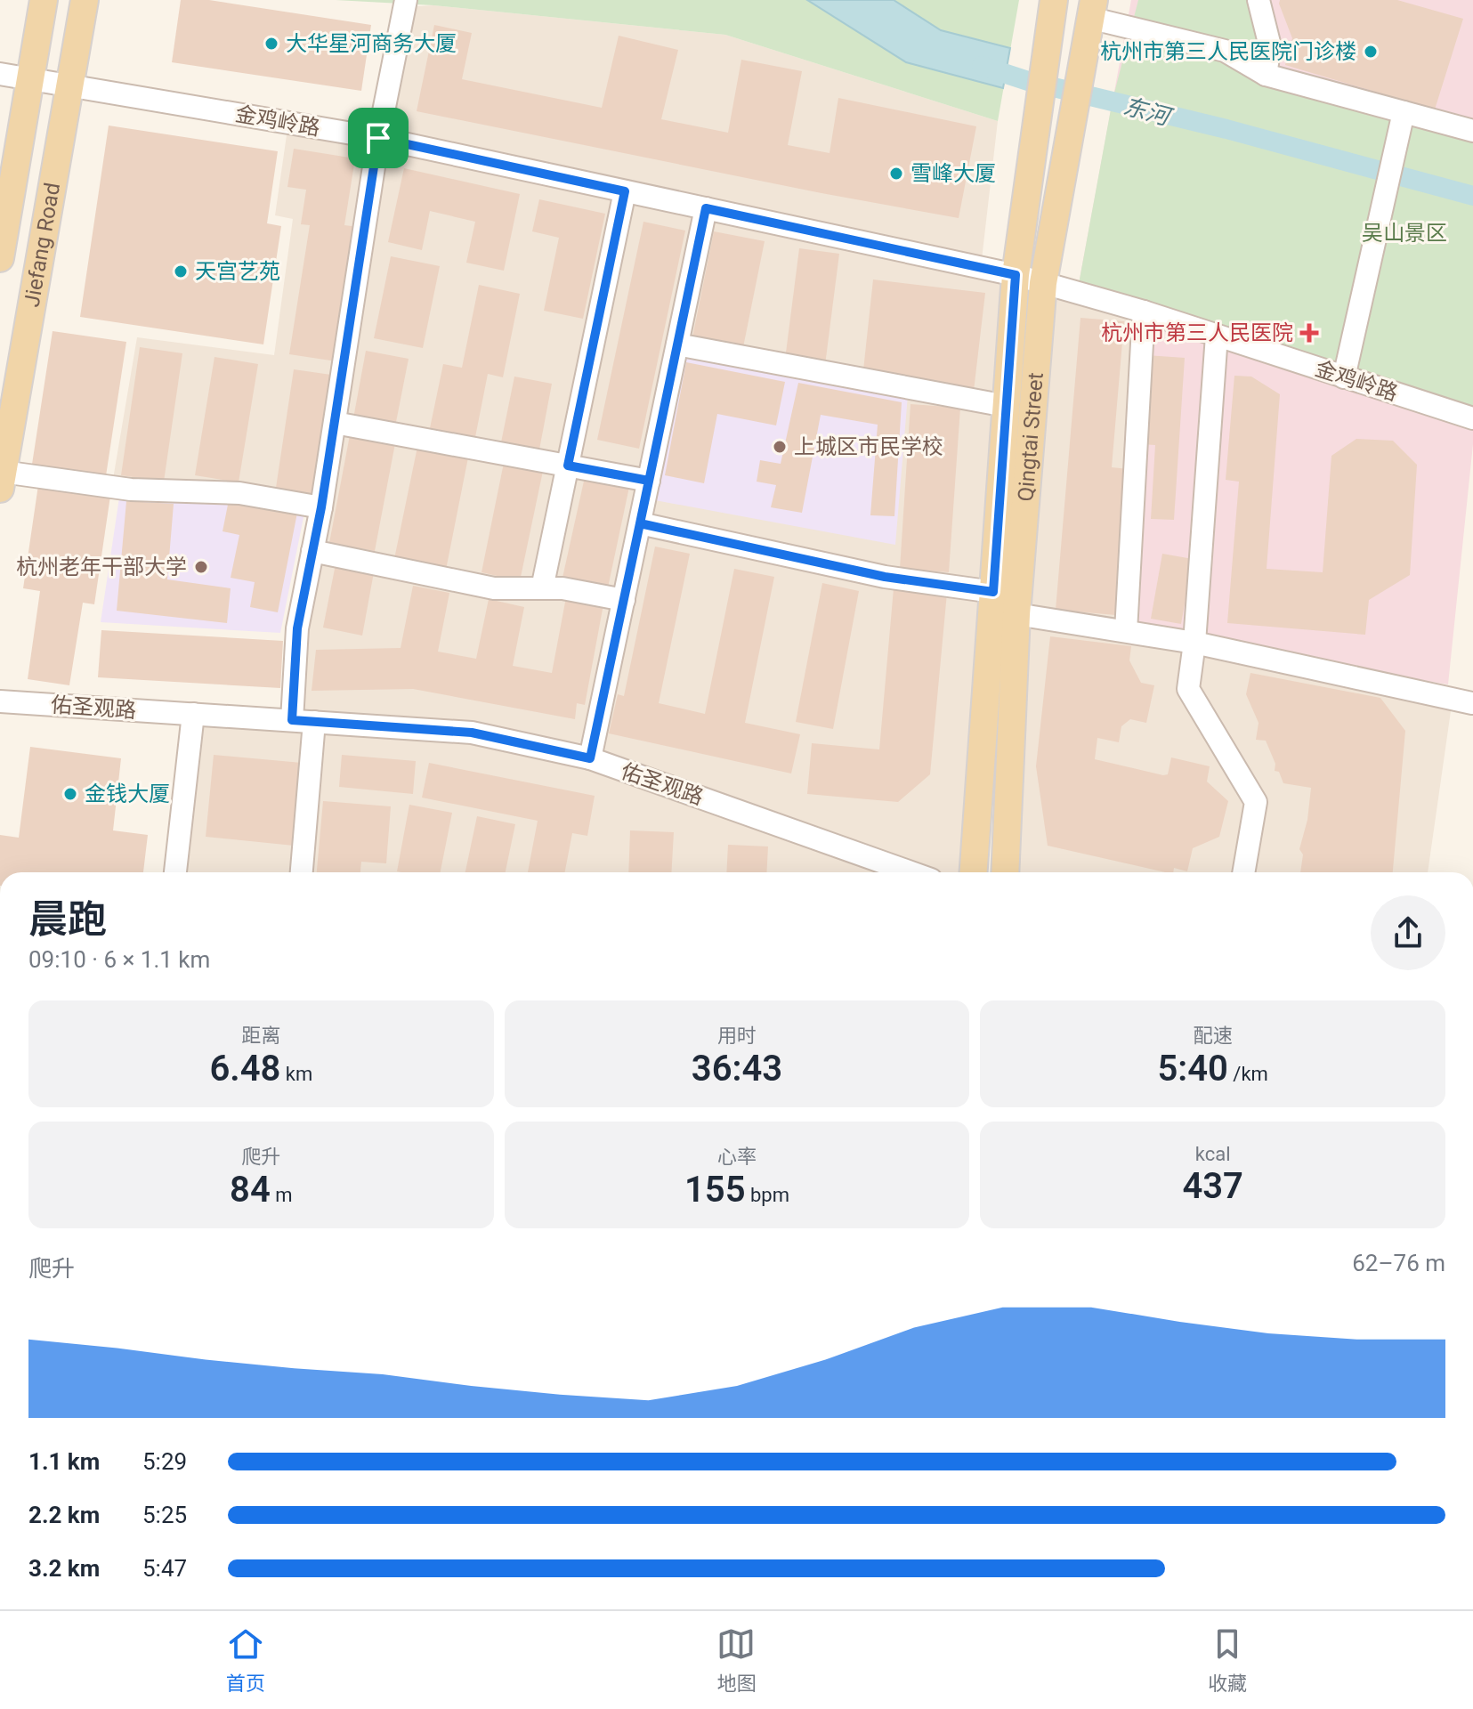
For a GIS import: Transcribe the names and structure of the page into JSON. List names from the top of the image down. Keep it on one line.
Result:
{"streets":{"main road":["Jiefang Road","Qingtai Street"],"street":["金鸡岭路","佑圣观路"]},"crossings":[["金鸡岭路","Jiefang Road"],["金鸡岭路","Qingtai Street"]],"water":["东河"],"parks":["吴山景区"],"places":{"other":["大华星河商务大厦","杭州市第三人民医院门诊楼","雪峰大厦","天宫艺苑","上城区市民学校","杭州老年干部大学","金钱大厦"],"health":["杭州市第三人民医院"]},"page":{"heading":["晨跑","09:10 · 6 × 1.1 km"],"stats":[["距离","6.48 km"],["用时","36:43"],["配速","5:40 /km"],["爬升","84 m"],["心率","155 bpm"],["kcal","437"]],"chart":["爬升","62–76 m"],"list":[{"name":"1.1 km","note":"5:29"},{"name":"2.2 km","note":"5:25"},{"name":"3.2 km","note":"5:47"}],"tabs":["首页","地图","收藏"]}}
